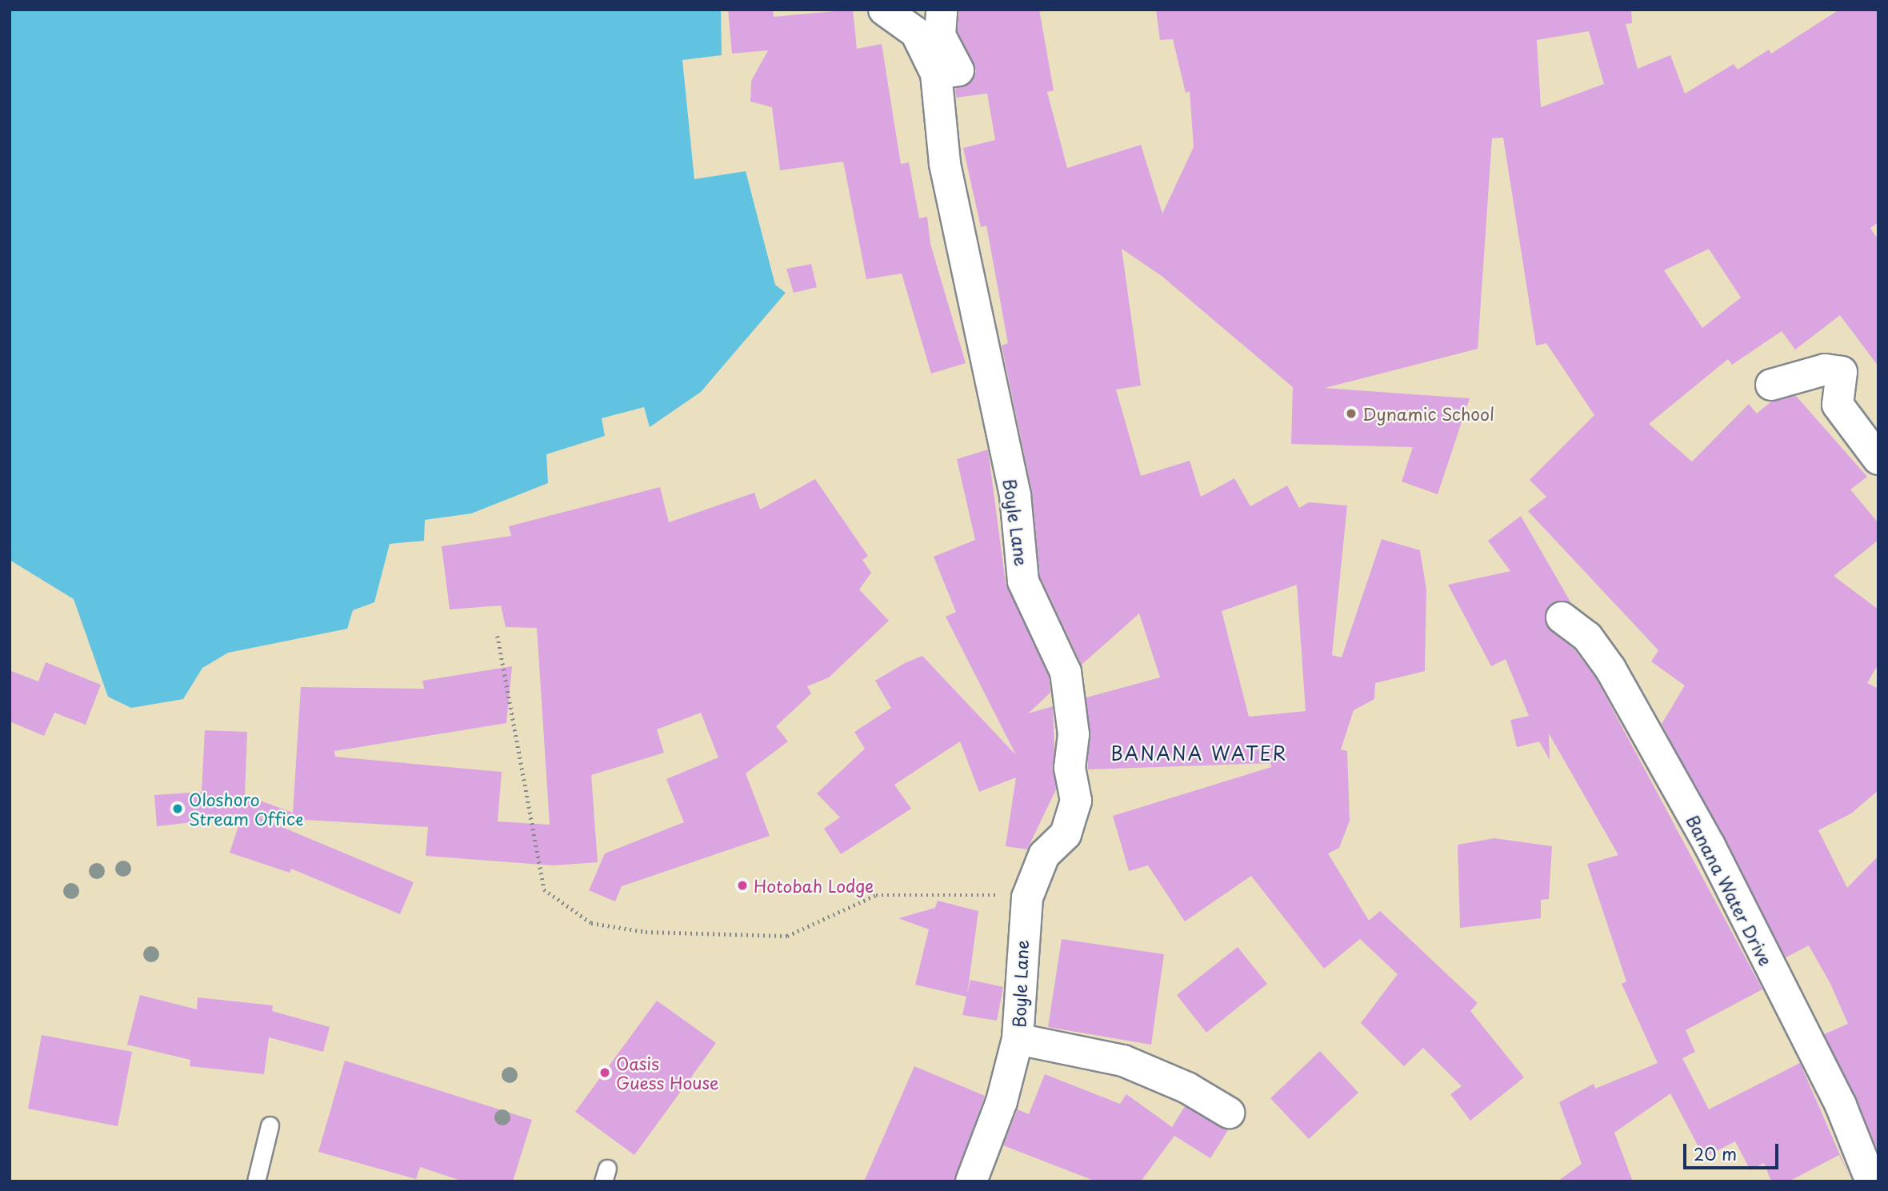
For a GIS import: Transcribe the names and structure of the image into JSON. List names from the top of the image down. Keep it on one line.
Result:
{"streets":{"street":["Boyle Lane","Banana Water Drive"]},"districts":["BANANA WATER"],"places":["Dynamic School","Oloshoro Stream Office","Hotobah Lodge","Oasis Guess House"],"scale_bar":"20 m"}
